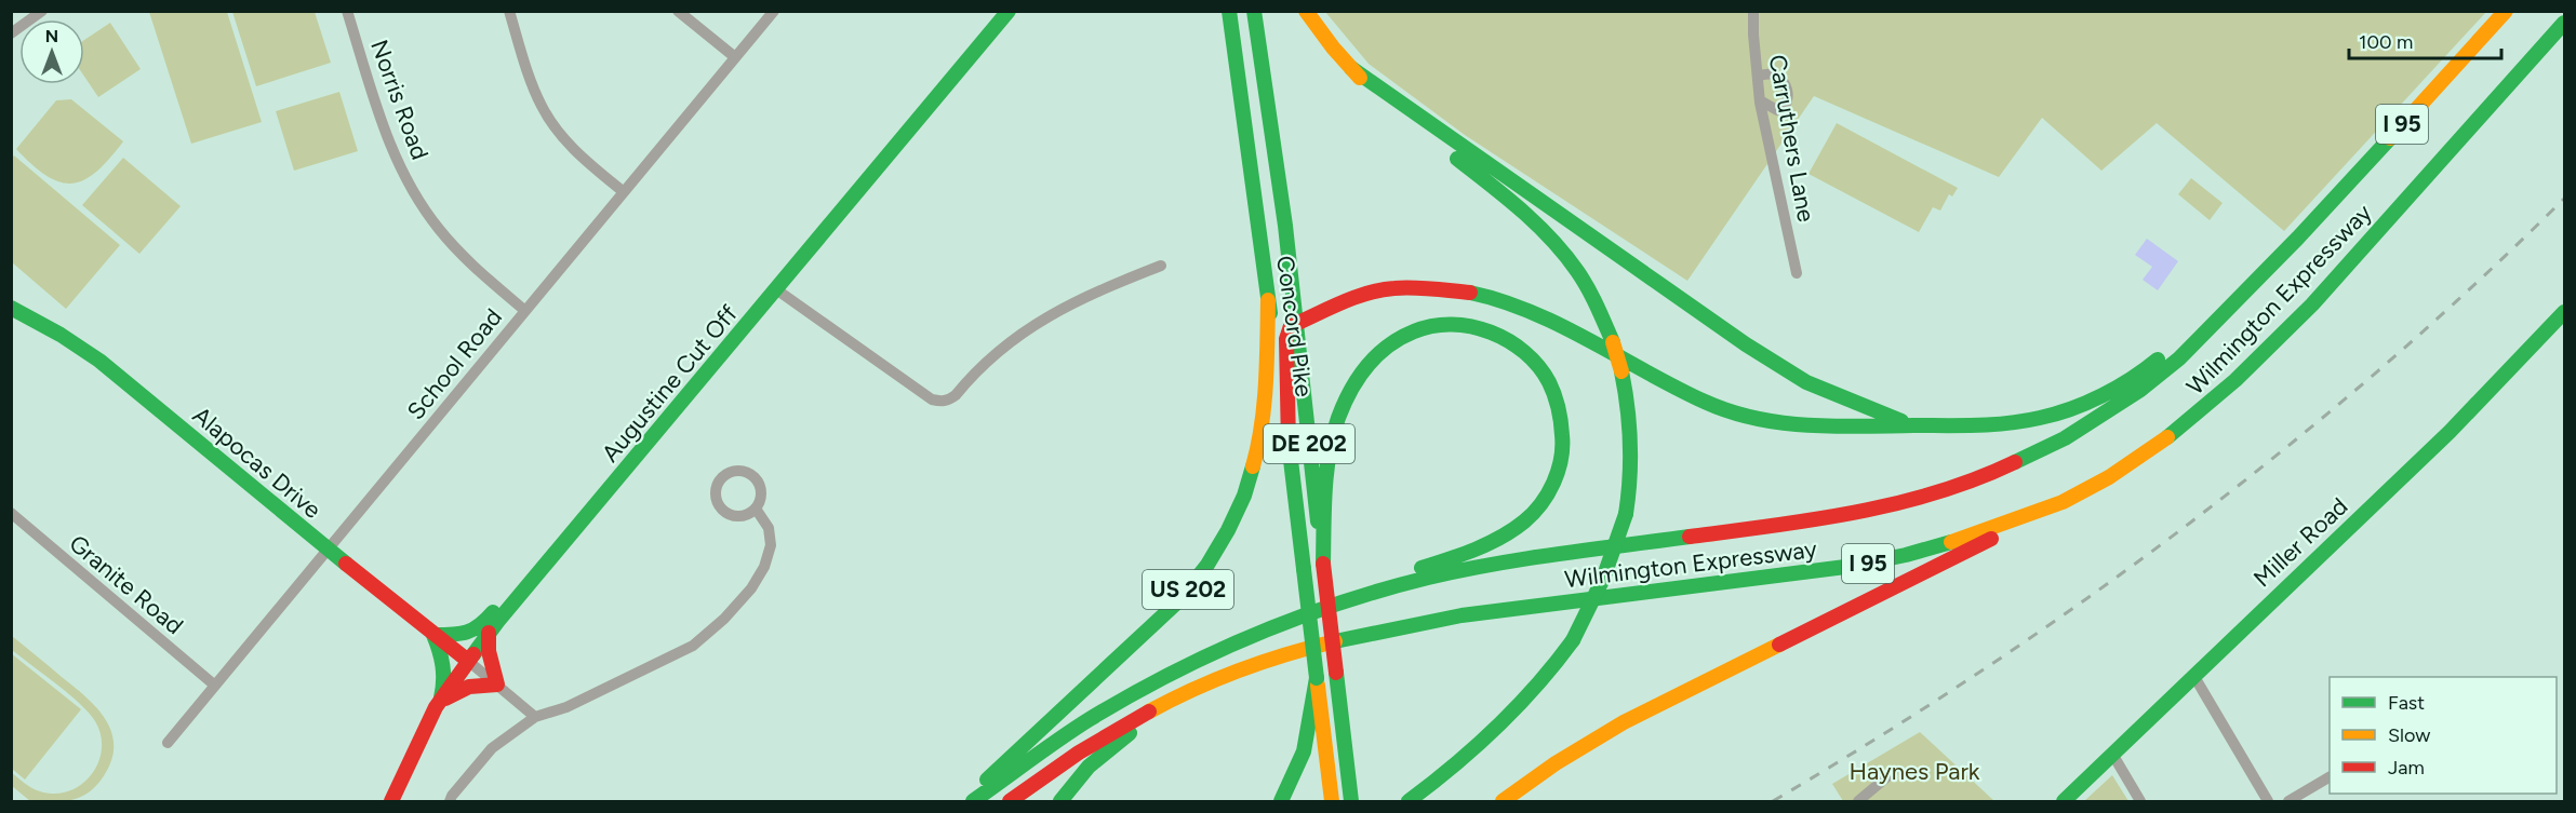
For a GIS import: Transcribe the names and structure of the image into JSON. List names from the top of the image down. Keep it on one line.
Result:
{"streets":{"main road":["I 95","Wilmington Expressway","Concord Pike","Augustine Cut Off","DE 202","Alapocas Drive","Miller Road","US 202"],"street":["Norris Road","Carruthers Lane","School Road","Granite Road"]},"crossings":[["Norris Road","School Road"],["Concord Pike","US 202"],["School Road","Alapocas Drive"],["School Road","Granite Road"],["Augustine Cut Off","Alapocas Drive"]],"parks":["Haynes Park"],"legend":["Fast","Slow","Jam"],"scale_bar":"100 m","north":"top"}
